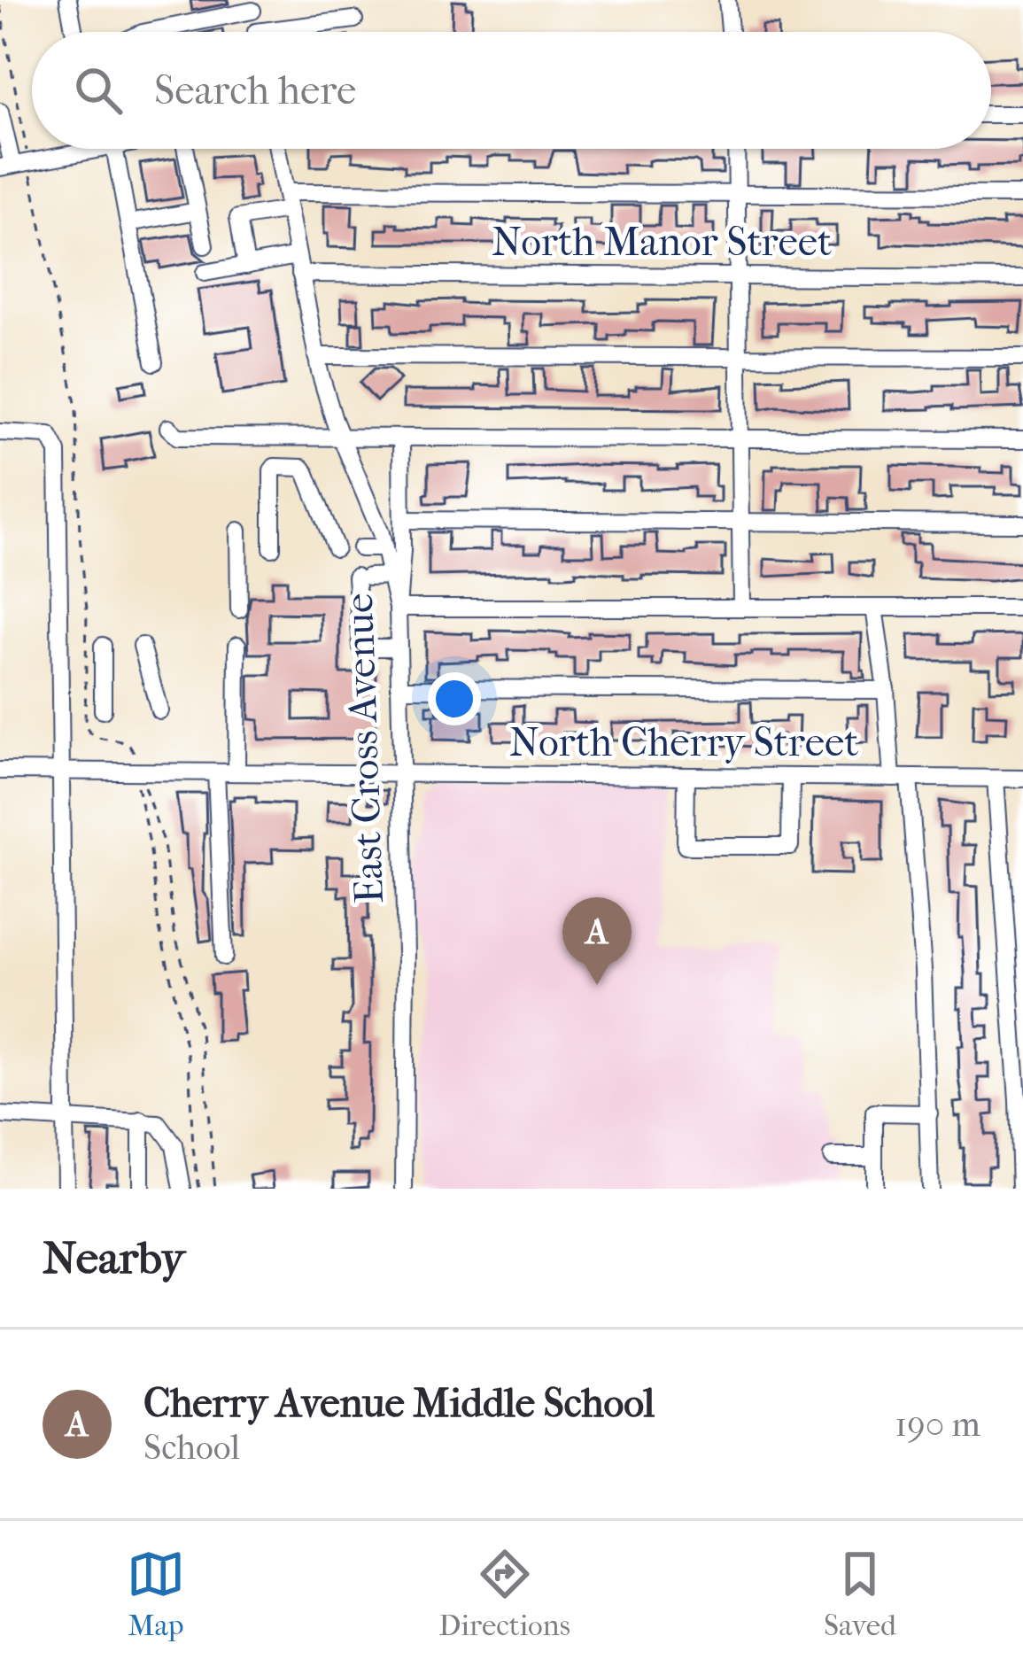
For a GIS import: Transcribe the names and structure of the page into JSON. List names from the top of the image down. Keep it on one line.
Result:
{"streets":{"street":["North Manor Street","North Cherry Street","East Cross Avenue"]},"crossings":[["North Manor Street","East Cross Avenue"],["North Cherry Street","East Cross Avenue"]],"page":{"search":"Search here","pins":"A","heading":"Nearby","list":[{"mark":"A","name":"Cherry Avenue Middle School","note":"School","value":"190 m"}],"nav":["Map","Directions","Saved"]}}
